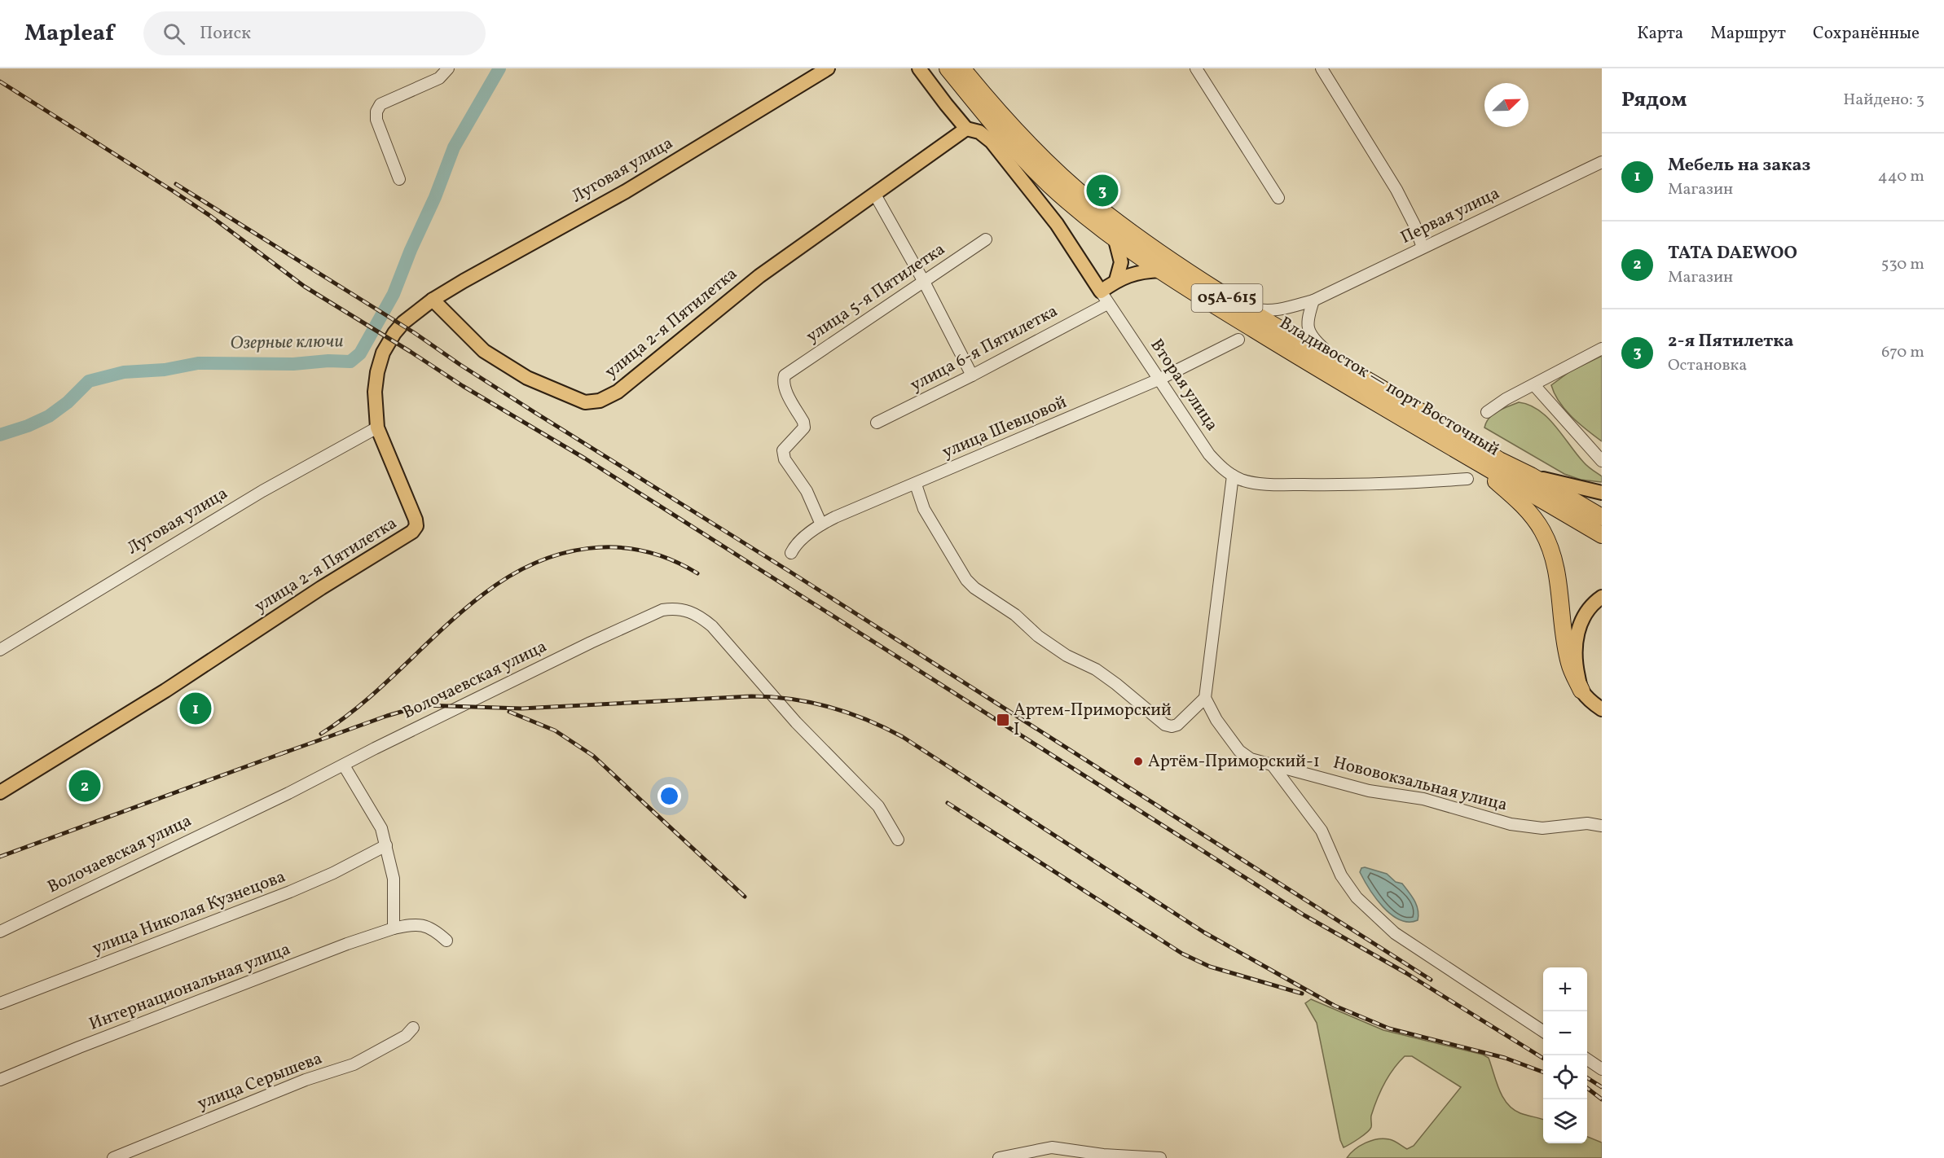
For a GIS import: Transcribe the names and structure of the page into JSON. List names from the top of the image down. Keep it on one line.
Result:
{"streets":{"highway":["05А-615","Владивосток — порт Восточный"],"main road":["Луговая улица","улица 2-я Пятилетка","Вторая улица"],"street":["Первая улица","улица 5-я Пятилетка","улица 6-я Пятилетка","улица Шевцовой","Волочаевская улица","Нововокзальная улица","улица Николая Кузнецова","Интернациональная улица","улица Серышева"]},"crossings":[["Луговая улица","улица 2-я Пятилетка"],["Первая улица","Владивосток — порт Восточный"],["улица 5-я Пятилетка","улица Шевцовой"],["улица 2-я Пятилетка","Вторая улица"],["улица 6-я Пятилетка","Вторая улица"],["Вторая улица","улица Шевцовой"]],"water":["Озерные ключи"],"places":{"transit":["Артем-Приморский I"],"other":["Артём-Приморский-1"]},"north":"top right","page":{"header":"Mapleaf","search":"Поиск","nav":["Карта","Маршрут","Сохранённые"],"heading":["Рядом","Найдено: 3"],"list":[{"mark":"1","name":"Мебель на заказ","note":"Магазин","value":"440 m"},{"mark":"2","name":"TATA DAEWOO","note":"Магазин","value":"530 m"},{"mark":"3","name":"2-я Пятилетка","note":"Остановка","value":"670 m"}],"pins":["3","1","2"],"map_buttons":["+","−"]}}
